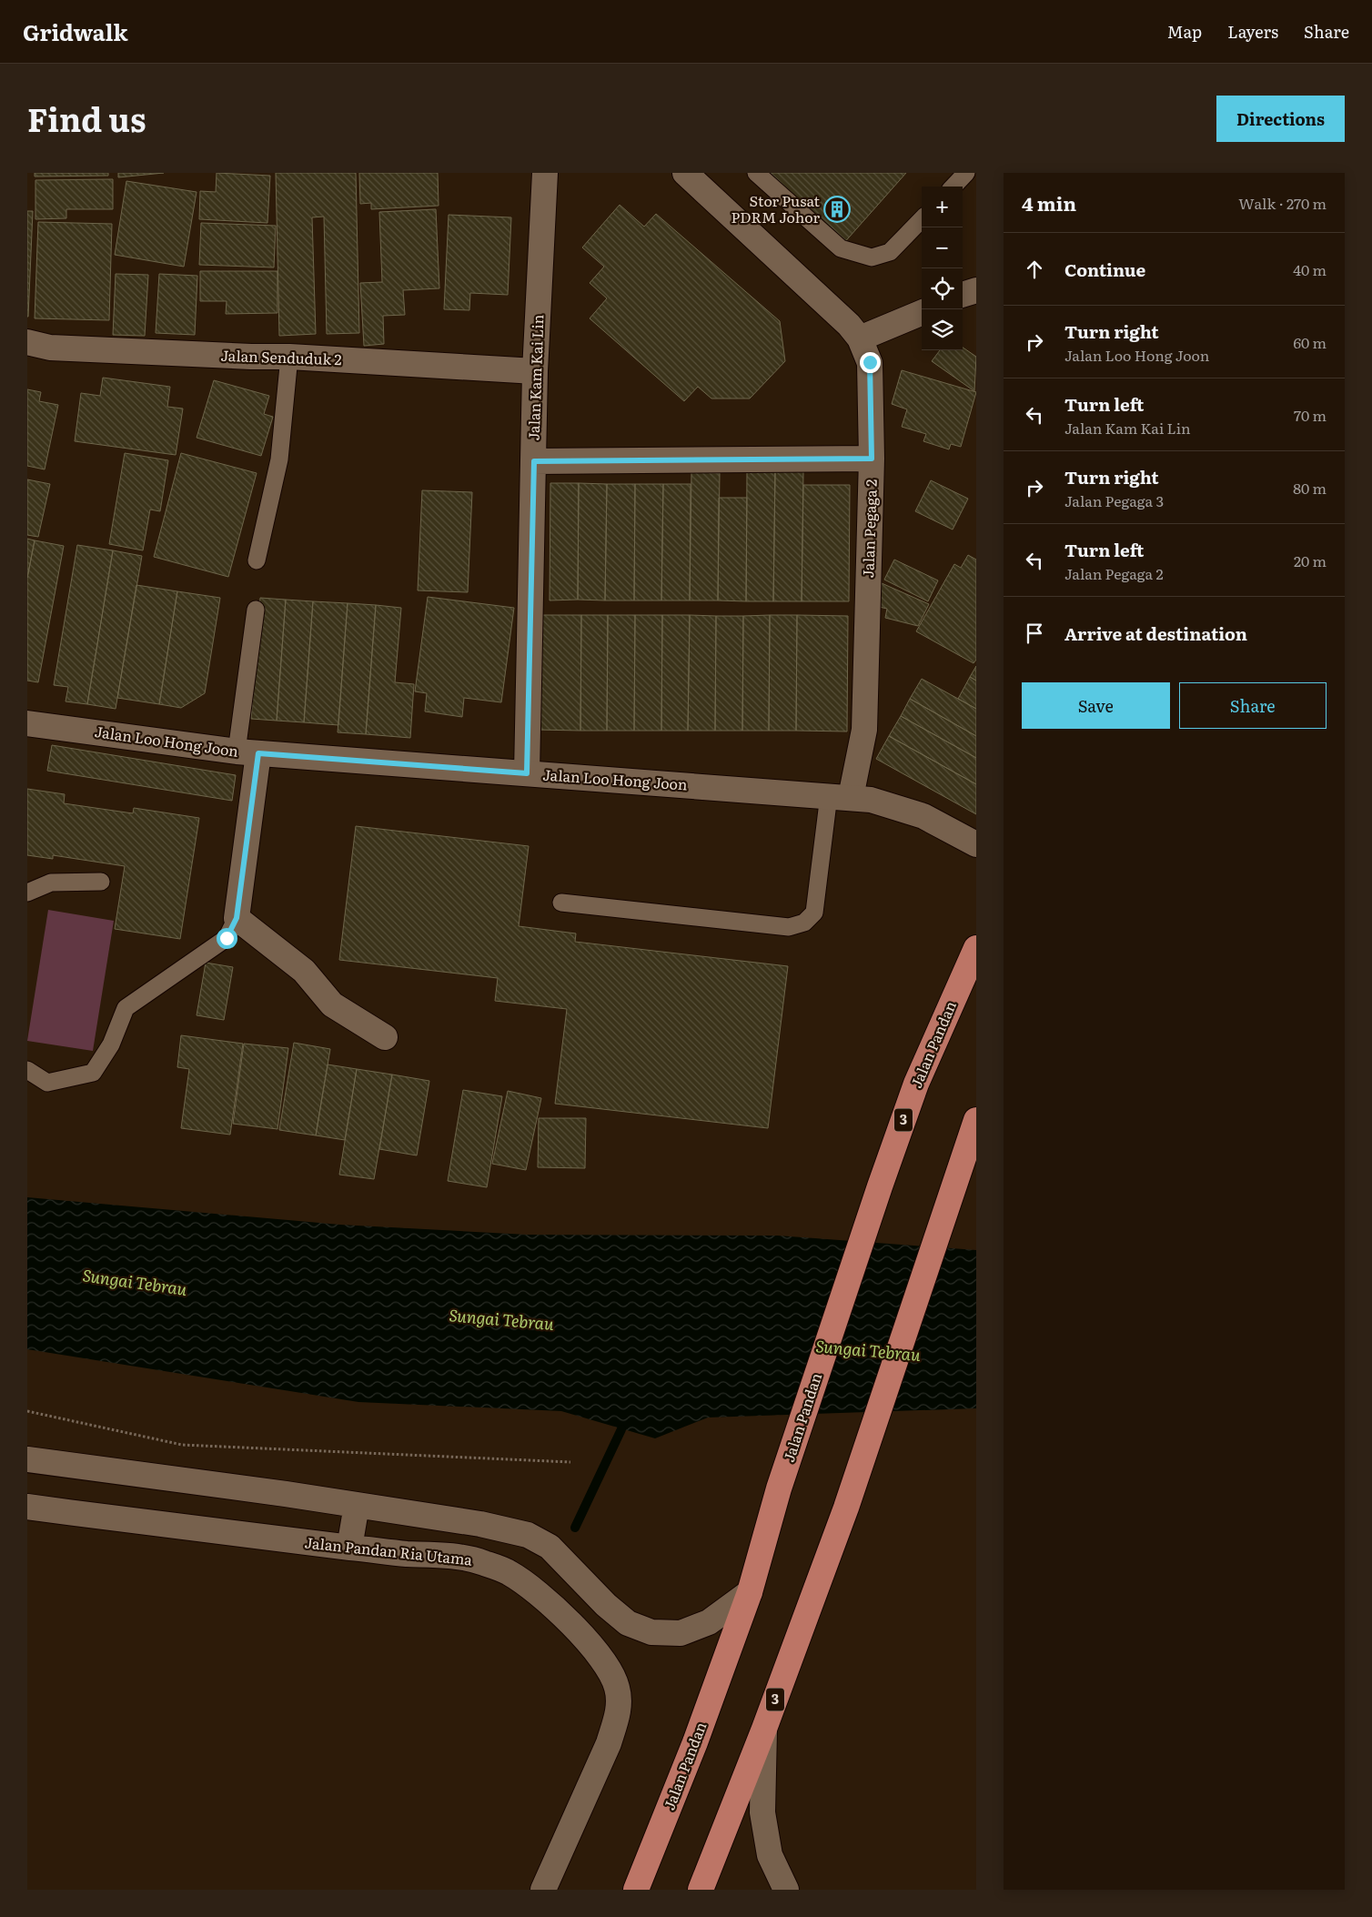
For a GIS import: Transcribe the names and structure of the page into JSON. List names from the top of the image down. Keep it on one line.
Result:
{"streets":{"highway":["Jalan Pandan","3"],"street":["Jalan Senduduk 2","Jalan Kam Kai Lin","Jalan Pegaga 2","Jalan Loo Hong Joon","Jalan Pandan Ria Utama"]},"crossings":[["Jalan Senduduk 2","Jalan Kam Kai Lin"],["Jalan Kam Kai Lin","Jalan Loo Hong Joon"],["Jalan Pegaga 2","Jalan Loo Hong Joon"]],"water":["Sungai Tebrau"],"places":{"building":["Stor Pusat PDRM Johor"]},"page":{"header":"Gridwalk","nav":["Map","Layers","Share"],"title":"Find us","buttons":["Directions",["Save","Share"]],"heading":["4 min","Walk · 270 m"],"map_buttons":["+","−"],"list":[["Continue","40 m"],["Turn right","Jalan Loo Hong Joon","60 m"],["Turn left","Jalan Kam Kai Lin","70 m"],["Turn right","Jalan Pegaga 3","80 m"],["Turn left","Jalan Pegaga 2","20 m"],"Arrive at destination"]}}
